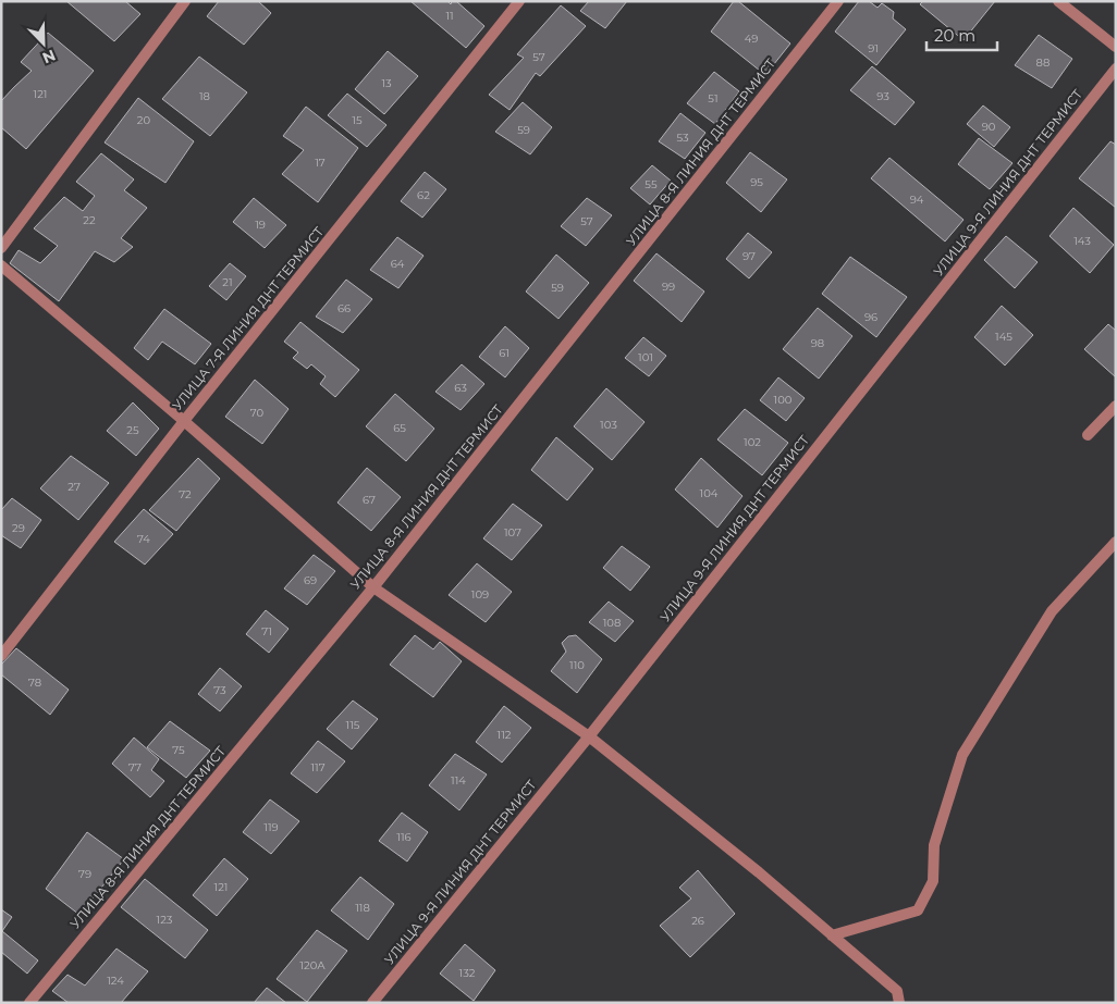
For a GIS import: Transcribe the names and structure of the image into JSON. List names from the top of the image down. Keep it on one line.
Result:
{"streets":{"street":["УЛИЦА 8-Я ЛИНИЯ ДНТ ТЕРМИСТ","УЛИЦА 9-Я ЛИНИЯ ДНТ ТЕРМИСТ","УЛИЦА 7-Я ЛИНИЯ ДНТ ТЕРМИСТ"]},"house_numbers":["11","49","91","57","88","13","121","18","93","51","20","15","90","59","53","17","95","55","62","94","22","57","19","143","97","64","21","99","59","66","96","145","98","61","101","63","100","70","103","65","25","102","27","104","72","67","29","107","74","69","109","108","71","110","78","73","115","112","75","77","117","114","119","116","79","121","118","123","26","120А","132","124"],"scale_bar":"20 m","north":"bottom right"}
